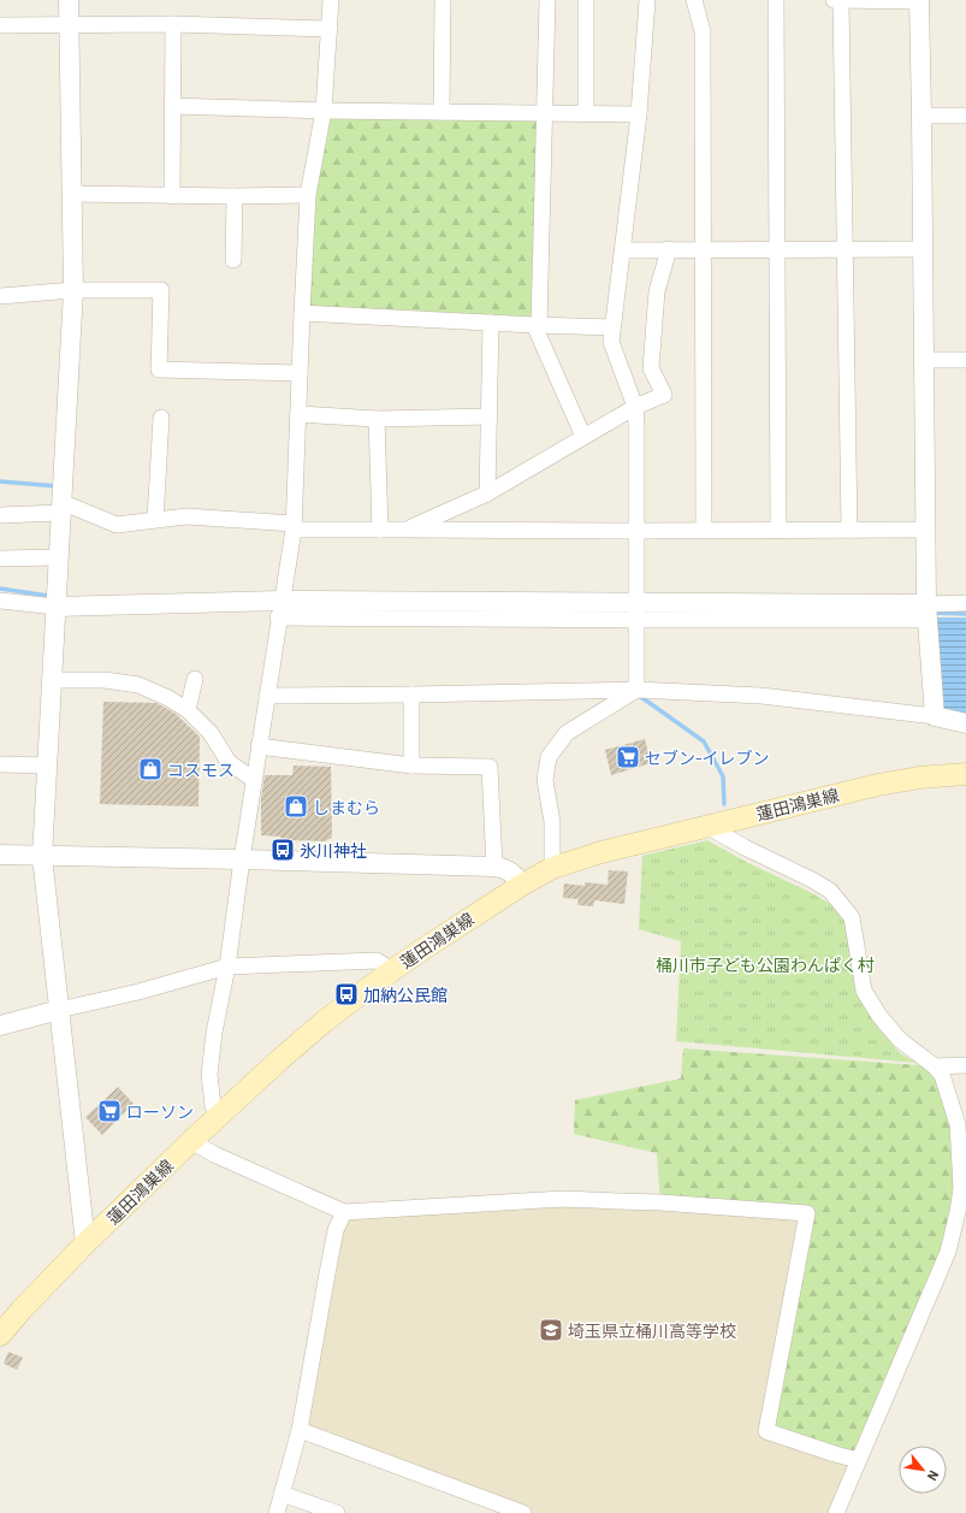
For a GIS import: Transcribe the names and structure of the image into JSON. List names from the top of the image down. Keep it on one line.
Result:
{"streets":{"main road":["蓮田鴻巣線"]},"parks":["桶川市子ども公園わんぱく村"],"places":{"supermarket":["セブン-イレブン","ローソン"],"shop":["コスモス","しまむら"],"bus stop":["氷川神社","加納公民館"],"school or university":["埼玉県立桶川高等学校"]},"north":"bottom right"}
